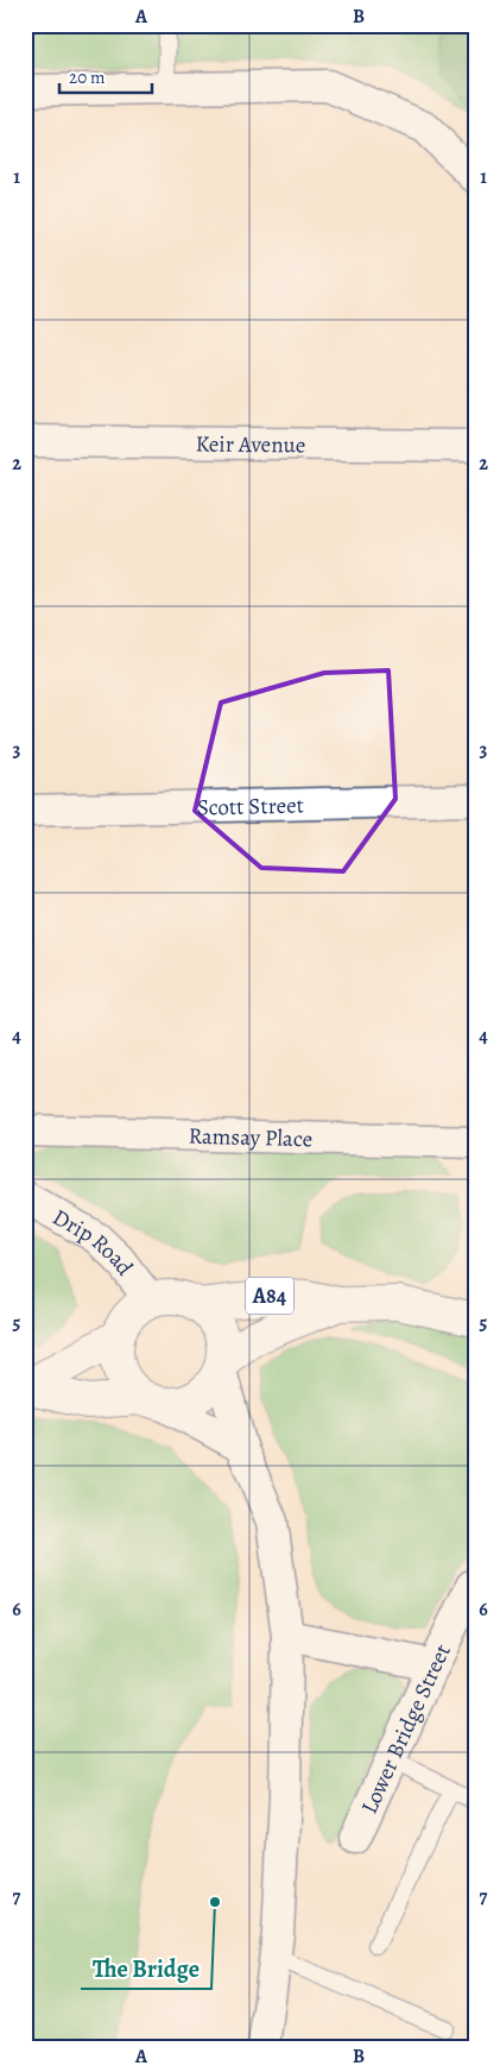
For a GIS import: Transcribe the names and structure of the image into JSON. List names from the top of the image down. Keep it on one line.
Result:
{"streets":{"main road":["A84"],"street":["Keir Avenue","Scott Street","Ramsay Place","Drip Road","Lower Bridge Street"]},"crossings":[["Drip Road","A84"]],"places":["The Bridge"],"scale_bar":"20 m","grid":{"columns":["A","B"],"rows":["1","2","3","4","5","6","7"]}}
